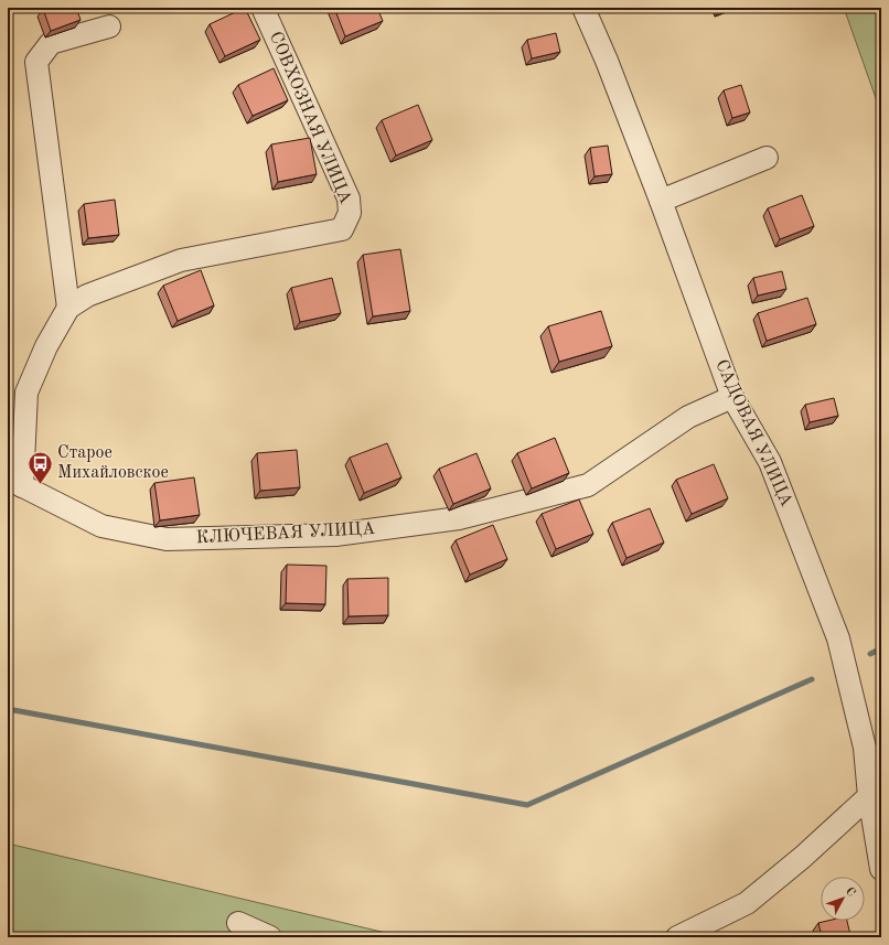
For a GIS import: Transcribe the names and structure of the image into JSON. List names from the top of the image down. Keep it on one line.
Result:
{"streets":{"street":["СОВХОЗНАЯ УЛИЦА","САДОВАЯ УЛИЦА","КЛЮЧЕВАЯ УЛИЦА"]},"crossings":[["СОВХОЗНАЯ УЛИЦА","КЛЮЧЕВАЯ УЛИЦА"],["САДОВАЯ УЛИЦА","КЛЮЧЕВАЯ УЛИЦА"]],"places":{"bus stop":["Старое Михайловское"]},"north":"top right"}
